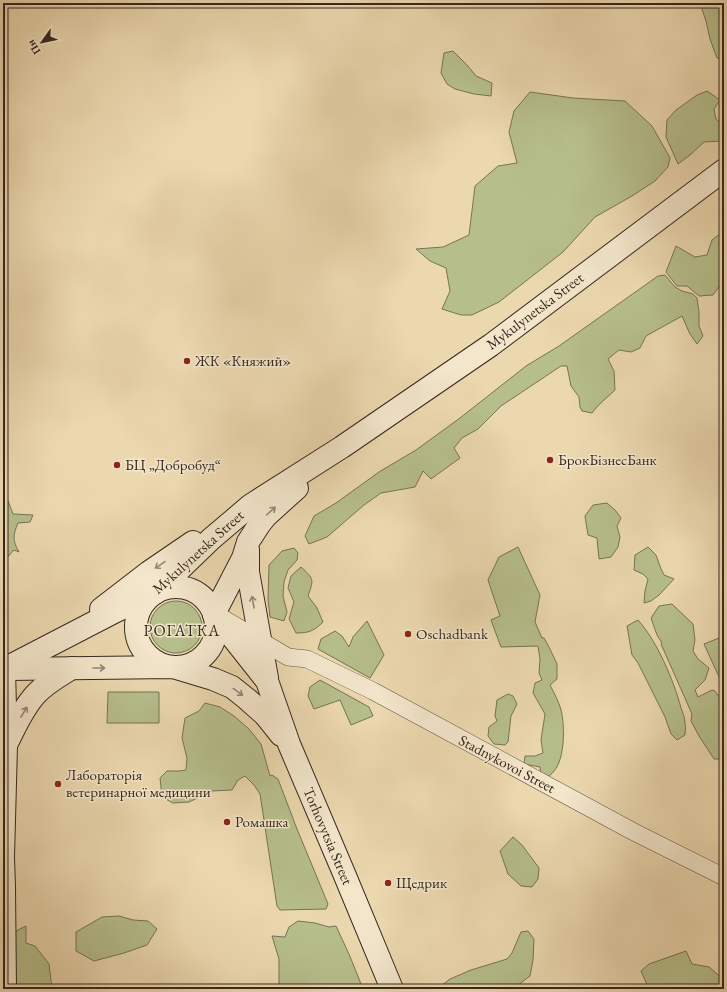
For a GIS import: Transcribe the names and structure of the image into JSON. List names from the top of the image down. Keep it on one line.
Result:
{"streets":{"main road":["Mykulynetska Street","Torhovytsia Street"],"street":["Stadnykovoi Street"]},"crossings":[["Mykulynetska Street","Stadnykovoi Street"],["Mykulynetska Street","Torhovytsia Street"]],"districts":["РОГАТКА"],"places":["ЖК «Княжий»","БрокБізнесБанк","БЦ „Добробуд“","Oschadbank","Лабораторія ветеринарної медицини","Ромашка","Щедрик"],"north":"bottom left"}
